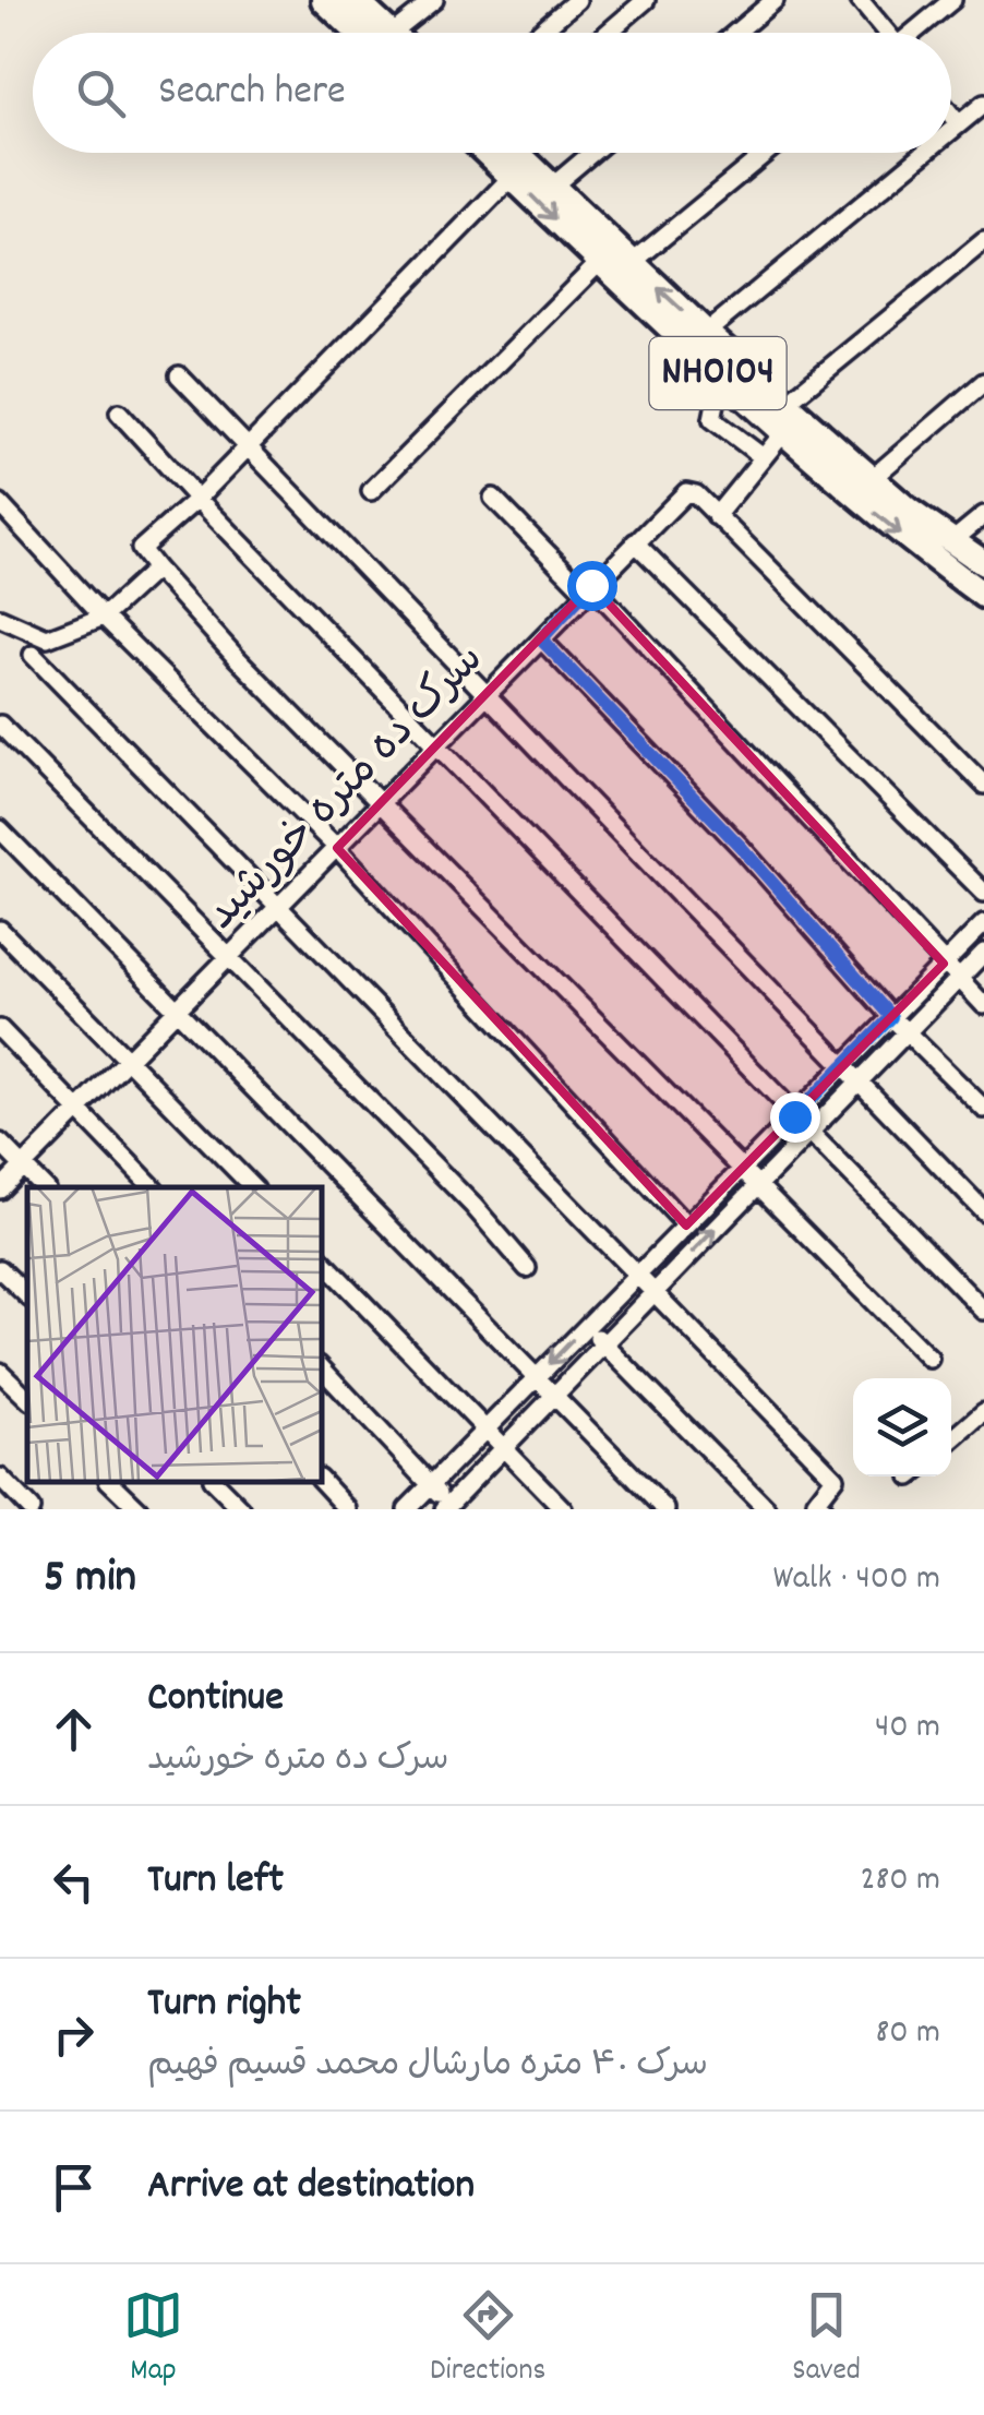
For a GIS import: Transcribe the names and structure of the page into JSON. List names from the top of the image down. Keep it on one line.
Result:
{"streets":{"highway":["NH0104"],"street":["سرک ده متره خورشید"]},"page":{"search":"Search here","heading":["5 min","Walk · 400 m"],"list":[["Continue","سرک ده متره خورشید","40 m"],["Turn left","280 m"],["Turn right","سرک ۴۰ متره مارشال محمد قسیم فهیم","80 m"],"Arrive at destination"],"nav":["Map","Directions","Saved"]}}
